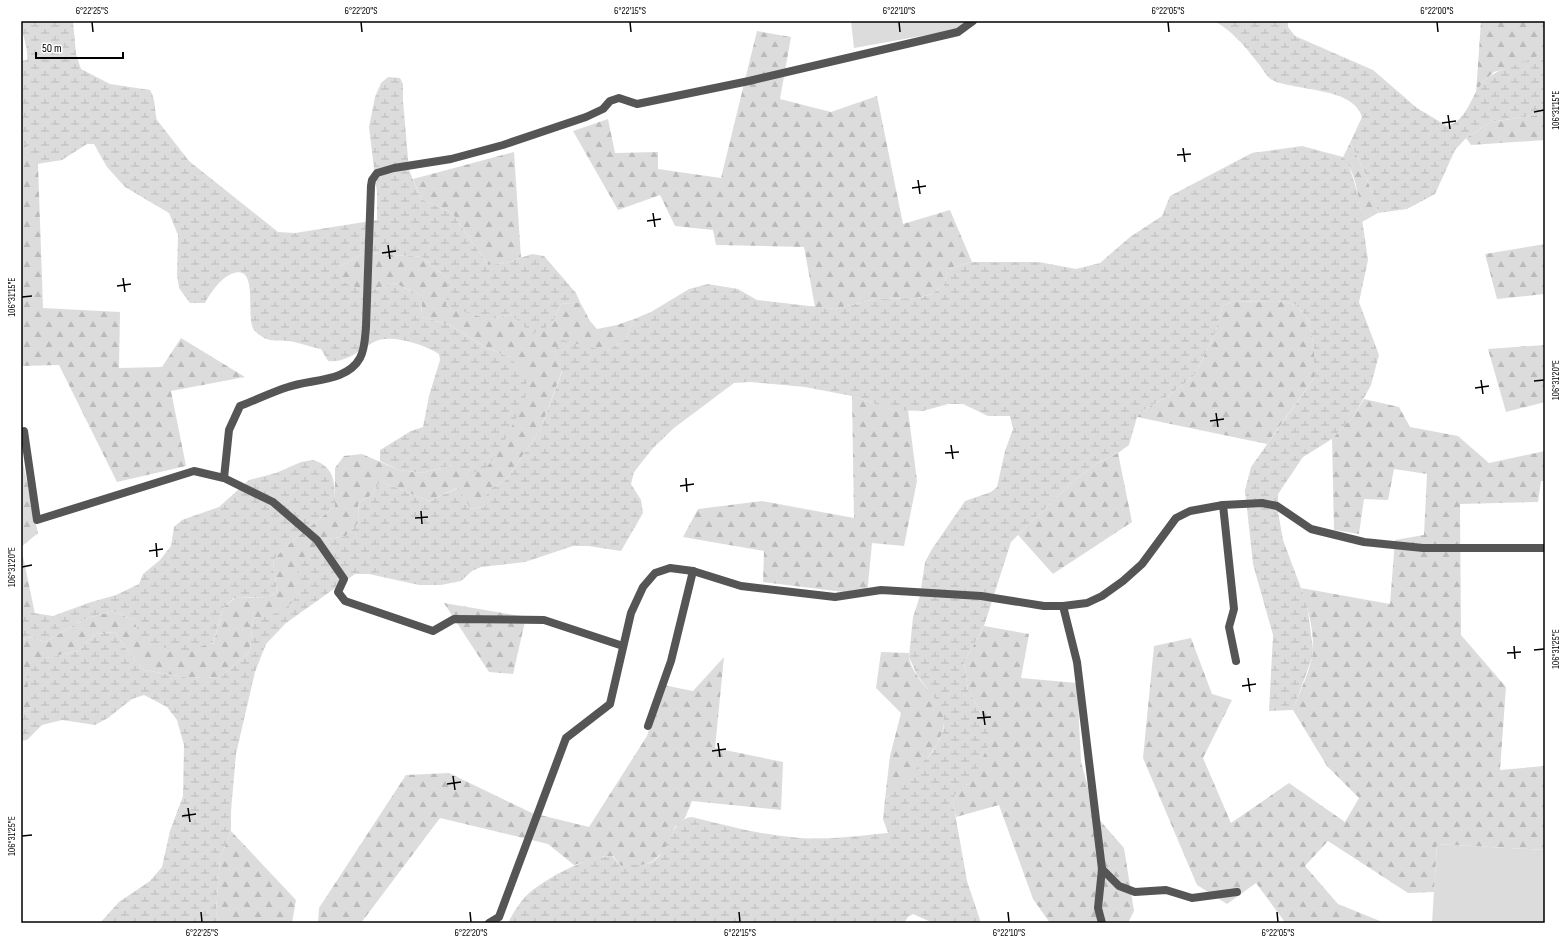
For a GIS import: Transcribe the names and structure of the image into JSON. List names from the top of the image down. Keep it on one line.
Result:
{"scale_bar":"50 m","coordinates":["6°22'25\"S","6°22'20\"S","6°22'15\"S","6°22'10\"S","6°22'05\"S","6°22'00\"S","106°31'15\"E","106°31'20\"E","106°31'25\"E"]}
